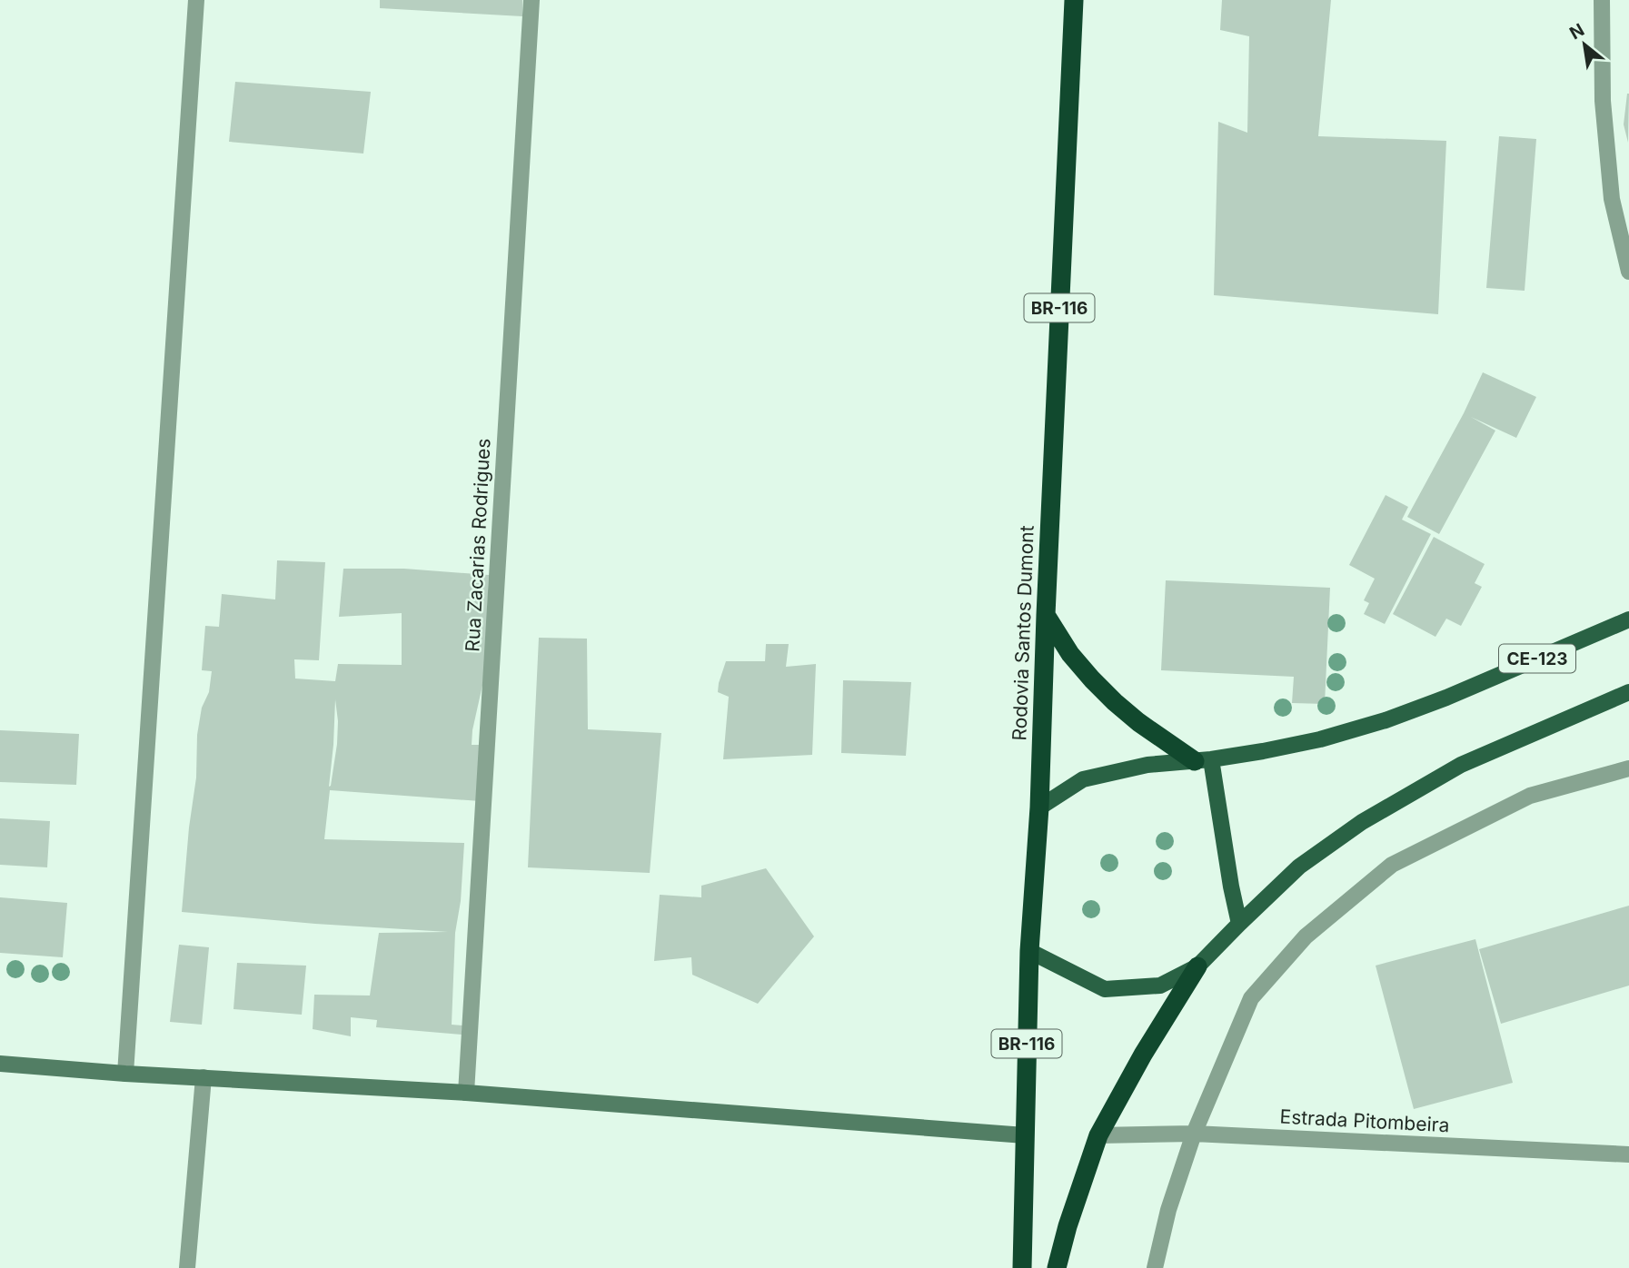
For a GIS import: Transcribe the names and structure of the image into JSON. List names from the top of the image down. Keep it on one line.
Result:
{"streets":{"highway":["BR-116","Rodovia Santos Dumont"],"main road":["CE-123"],"street":["Rua Zacarias Rodrigues","Estrada Pitombeira"]},"north":"top left"}
